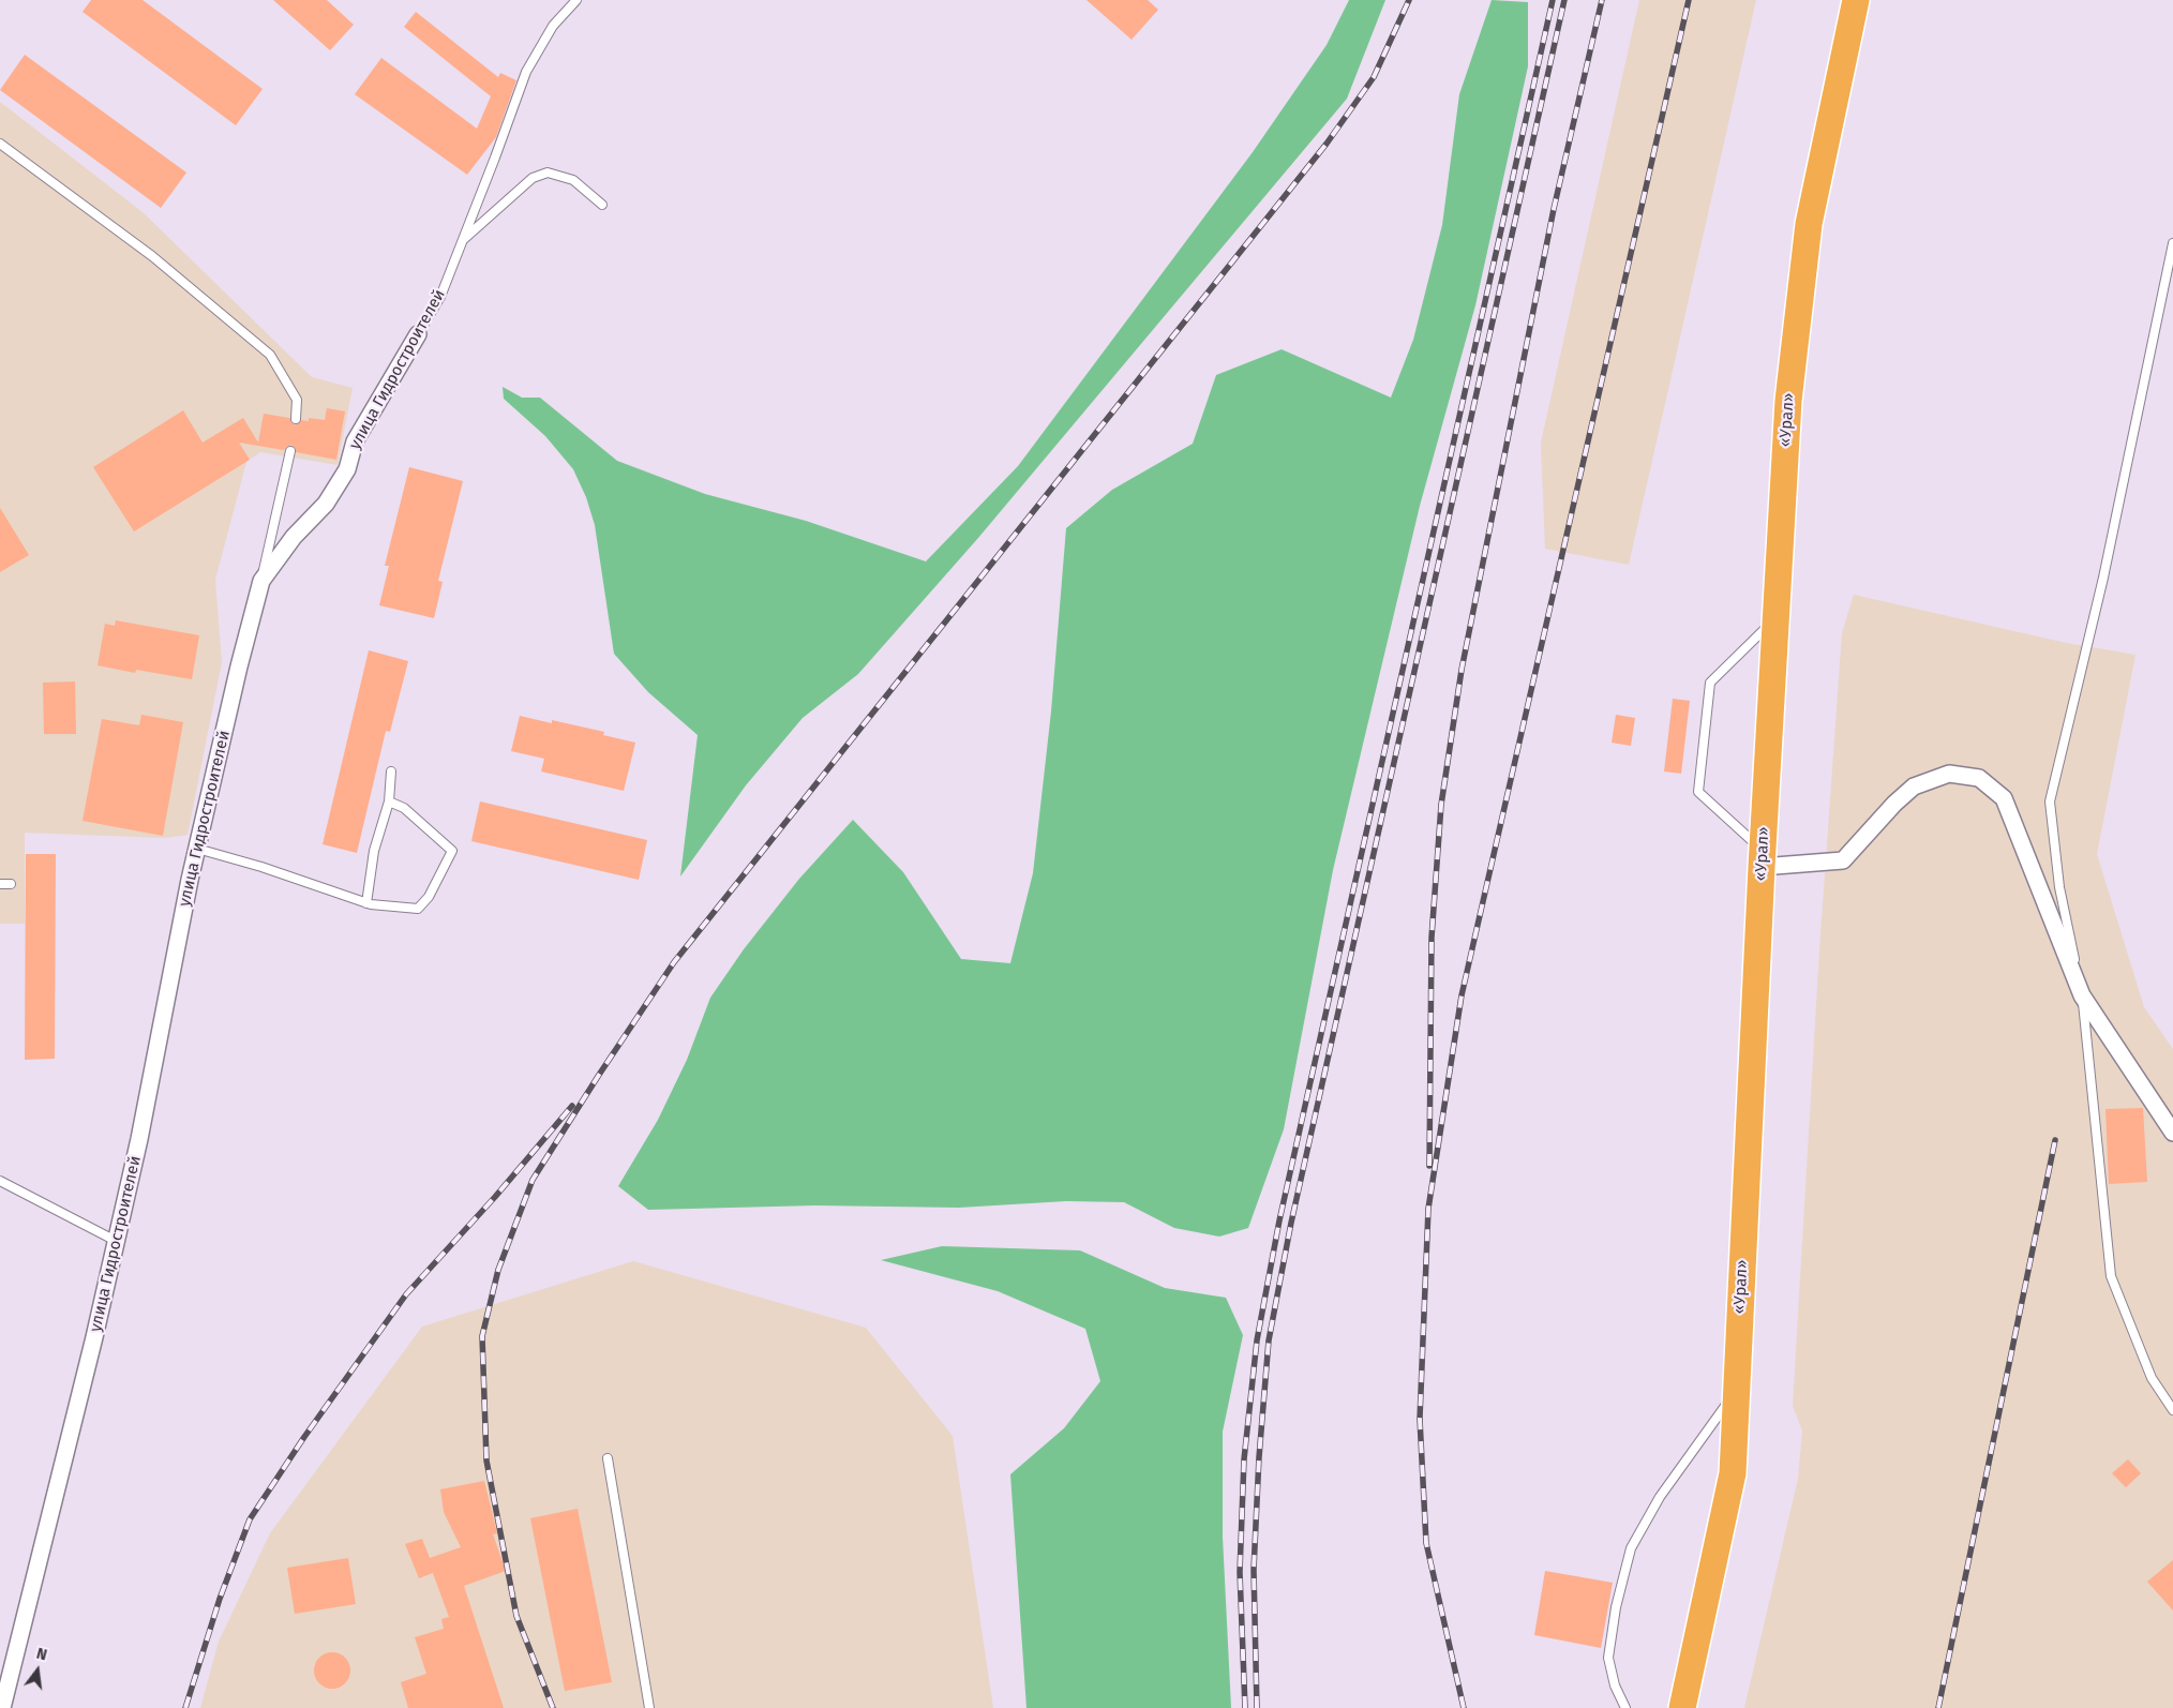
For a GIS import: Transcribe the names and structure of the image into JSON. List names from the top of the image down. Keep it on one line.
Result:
{"streets":{"highway":["«Урал»"],"street":["улица Гидростроителей"]},"north":"top"}
